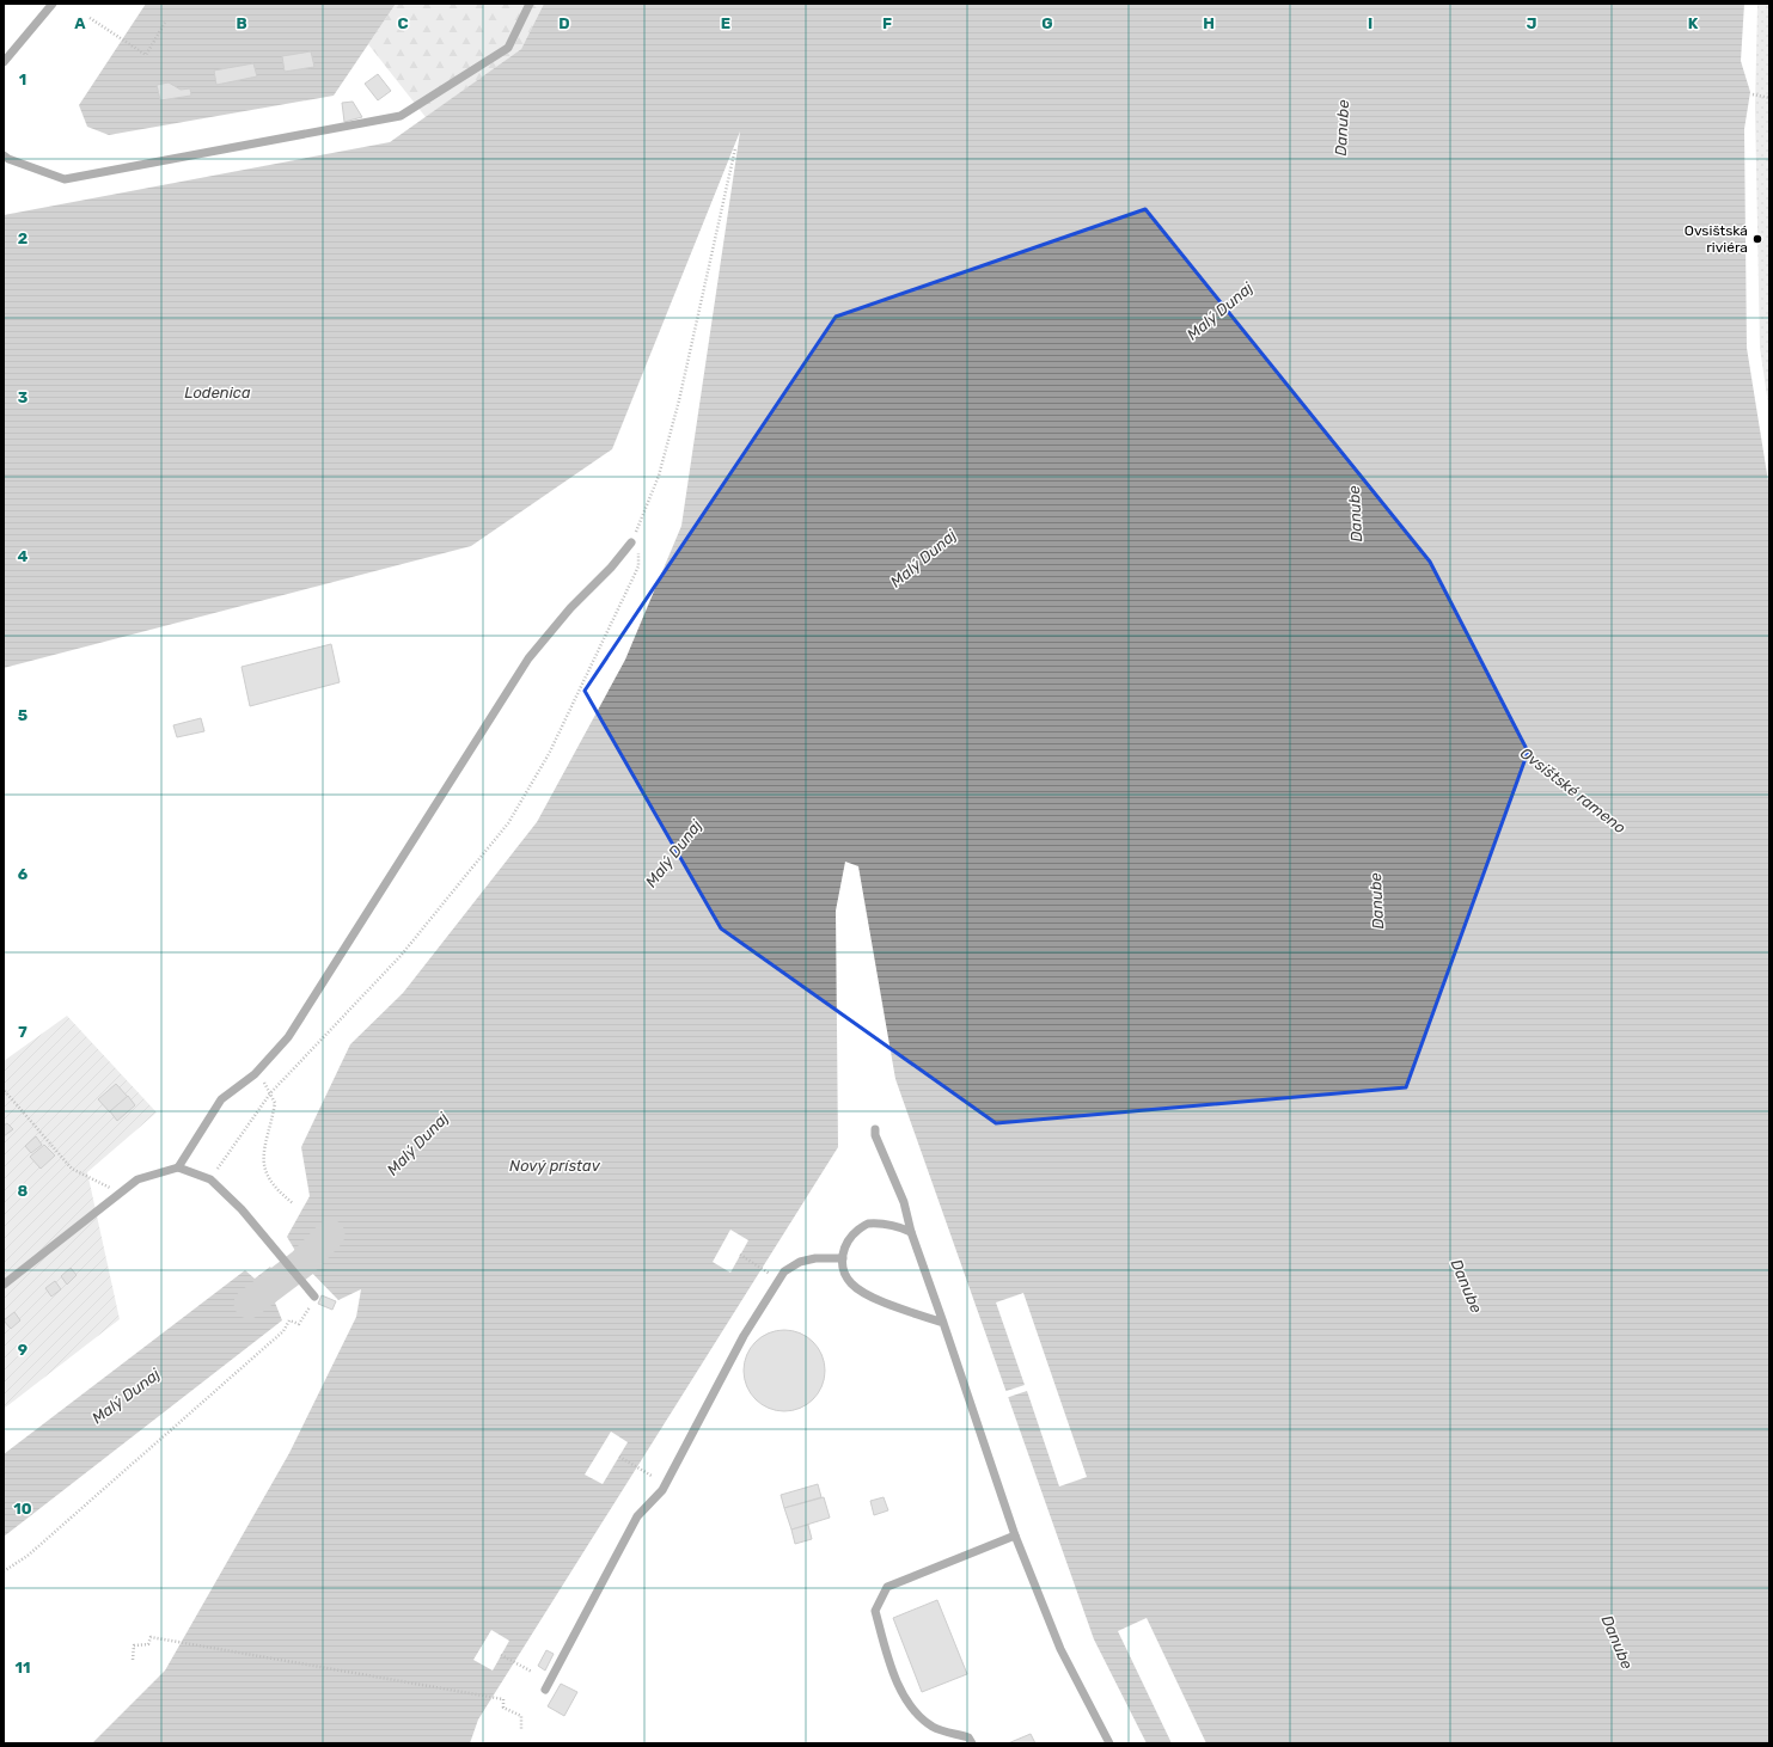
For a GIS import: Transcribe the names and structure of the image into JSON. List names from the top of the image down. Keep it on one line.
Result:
{"water":["Danube","Malý Dunaj","Lodenica","Ovsištské rameno","Nový prístav"],"places":["Ovsištská riviéra"],"grid":{"columns":["A","B","C","D","E","F","G","H","I","J","K"],"rows":["1","2","3","4","5","6","7","8","9","10","11"]}}
